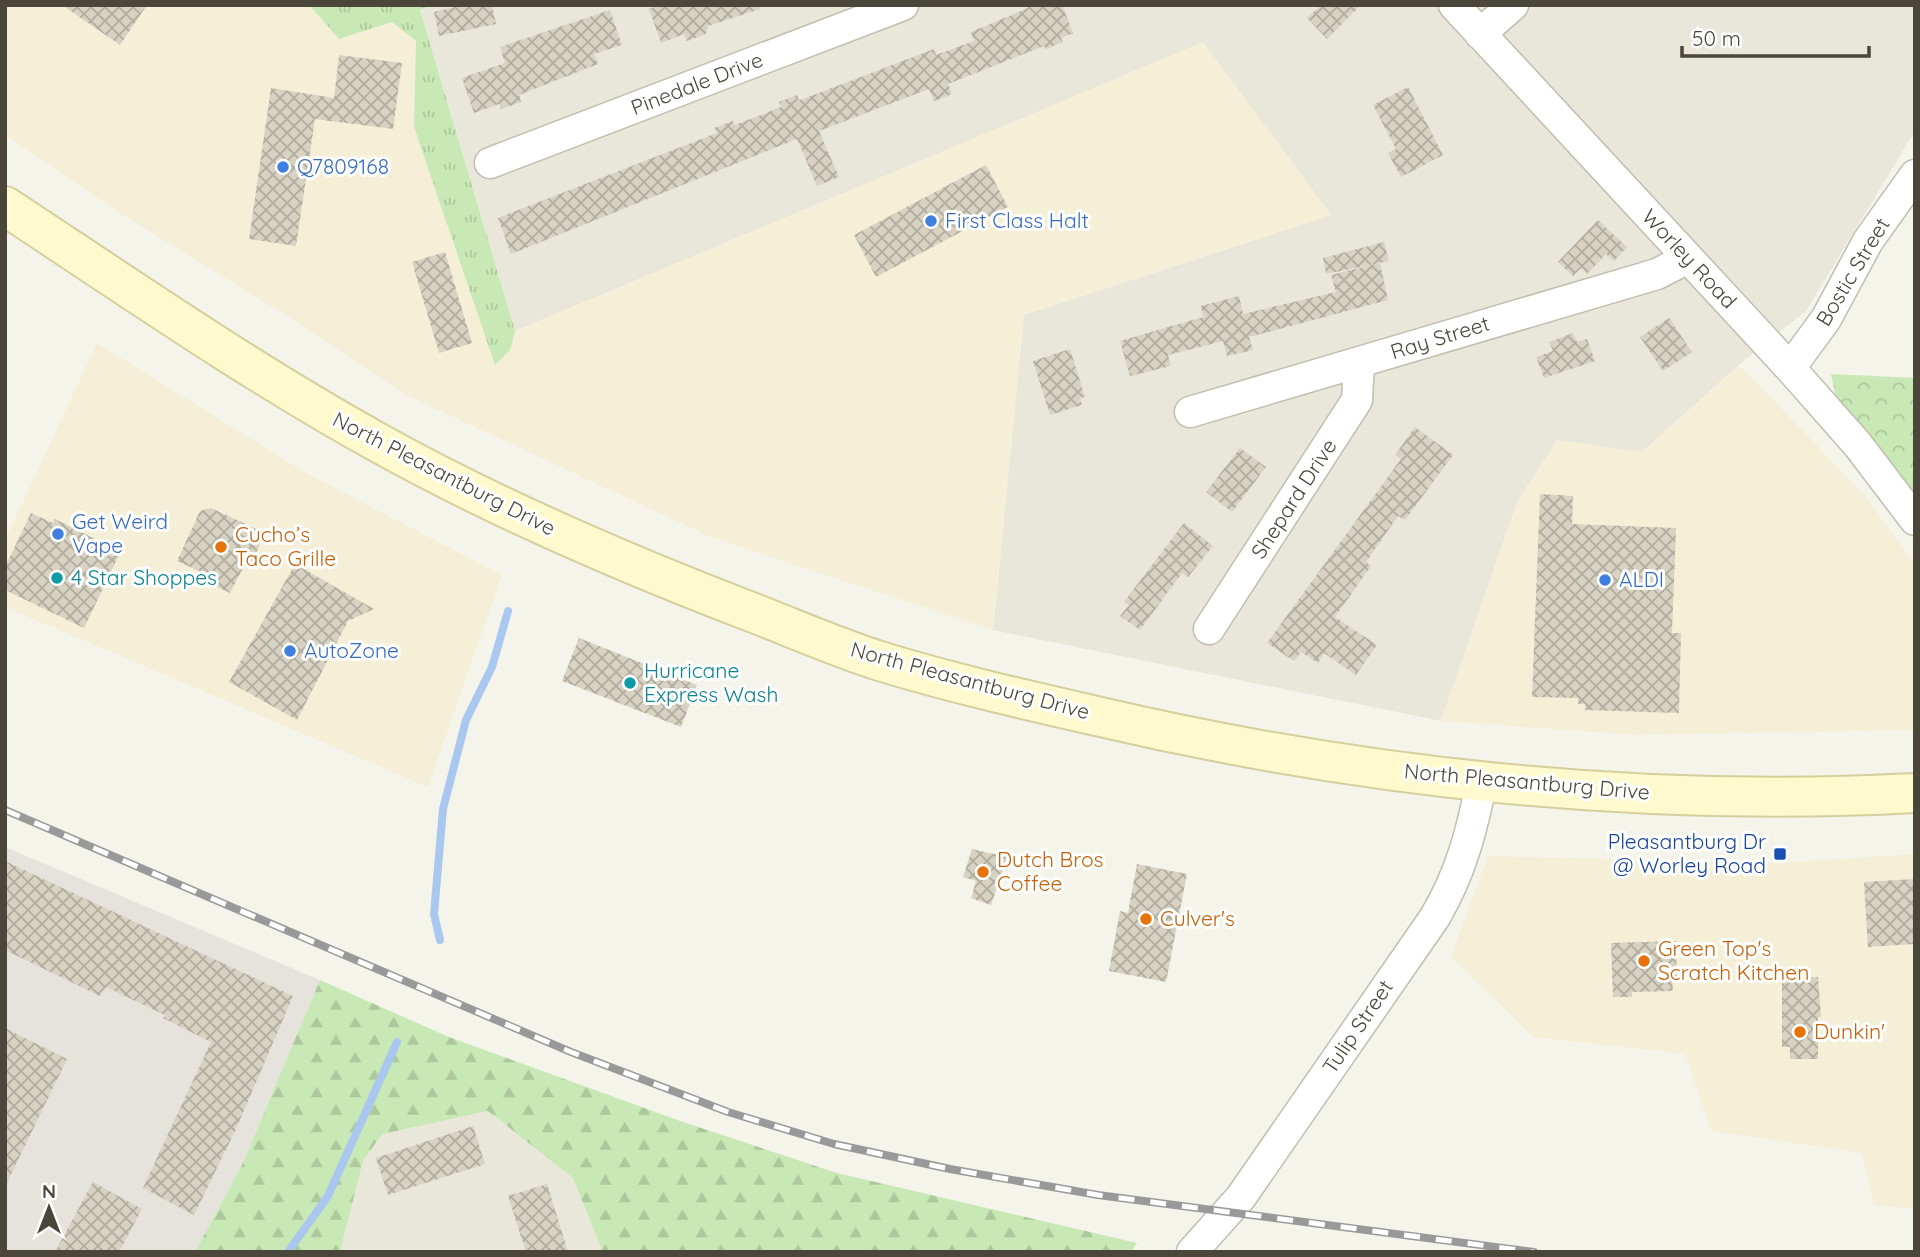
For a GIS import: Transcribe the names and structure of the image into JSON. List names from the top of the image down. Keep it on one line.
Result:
{"streets":{"main road":["North Pleasantburg Drive"],"street":["Pinedale Drive","Worley Road","Bostic Street","Ray Street","Shepard Drive","Tulip Street"]},"crossings":[["Worley Road","Bostic Street"],["Worley Road","Ray Street"],["Ray Street","Shepard Drive"],["North Pleasantburg Drive","Tulip Street"]],"places":{"other":["Q7809168","First Class Halt","Get Weird Vape","Cucho’s Taco Grille","4 Star Shoppes","ALDI","AutoZone","Hurricane Express Wash","Dutch Bros Coffee","Culver's","Green Top's Scratch Kitchen","Dunkin'"],"transit":["Pleasantburg Dr @ Worley Road"]},"scale_bar":"50 m","north":"top"}
